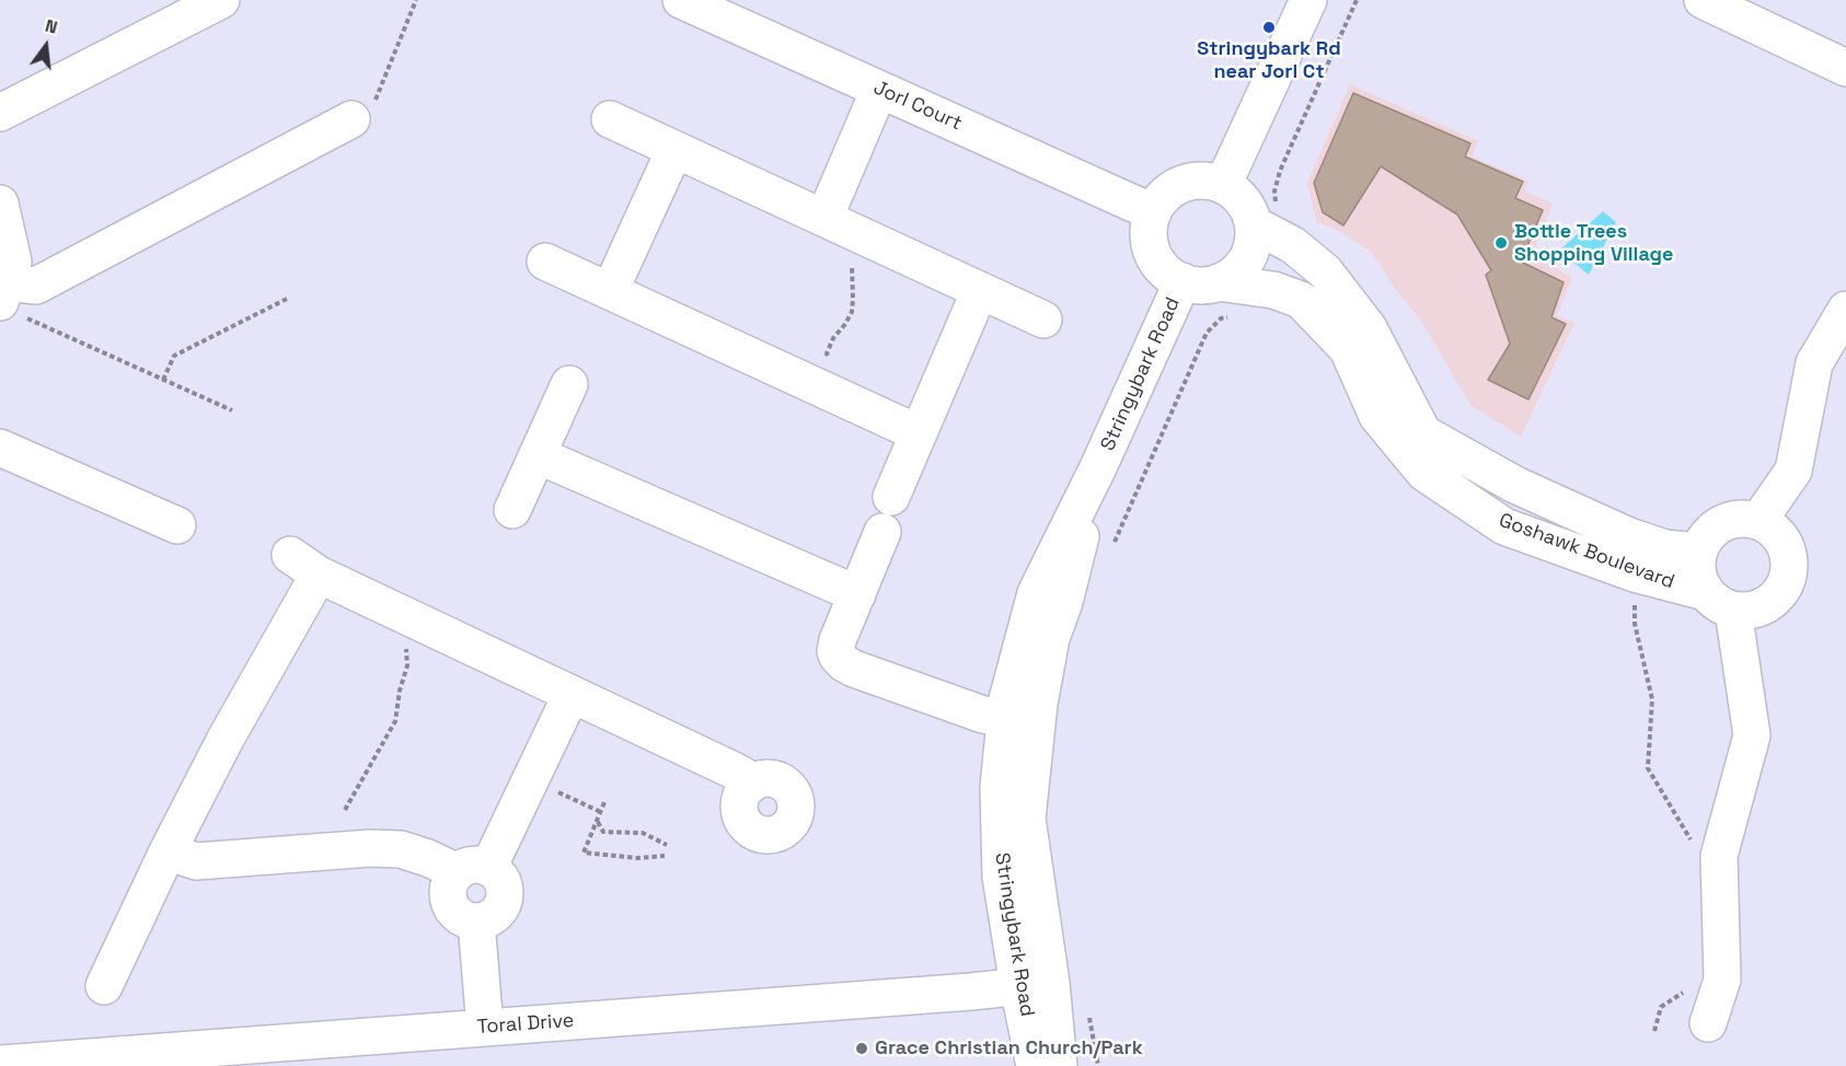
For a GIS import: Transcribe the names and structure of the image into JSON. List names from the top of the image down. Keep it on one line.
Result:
{"streets":{"street":["Jorl Court","Stringybark Road","Goshawk Boulevard","Toral Drive"]},"crossings":[["Jorl Court","Stringybark Road"],["Jorl Court","Goshawk Boulevard"],["Stringybark Road","Goshawk Boulevard"],["Stringybark Road","Toral Drive"]],"places":["Stringybark Rd near Jorl Ct","Bottle Trees Shopping Village","Grace Christian Church/Park"],"north":"top"}
